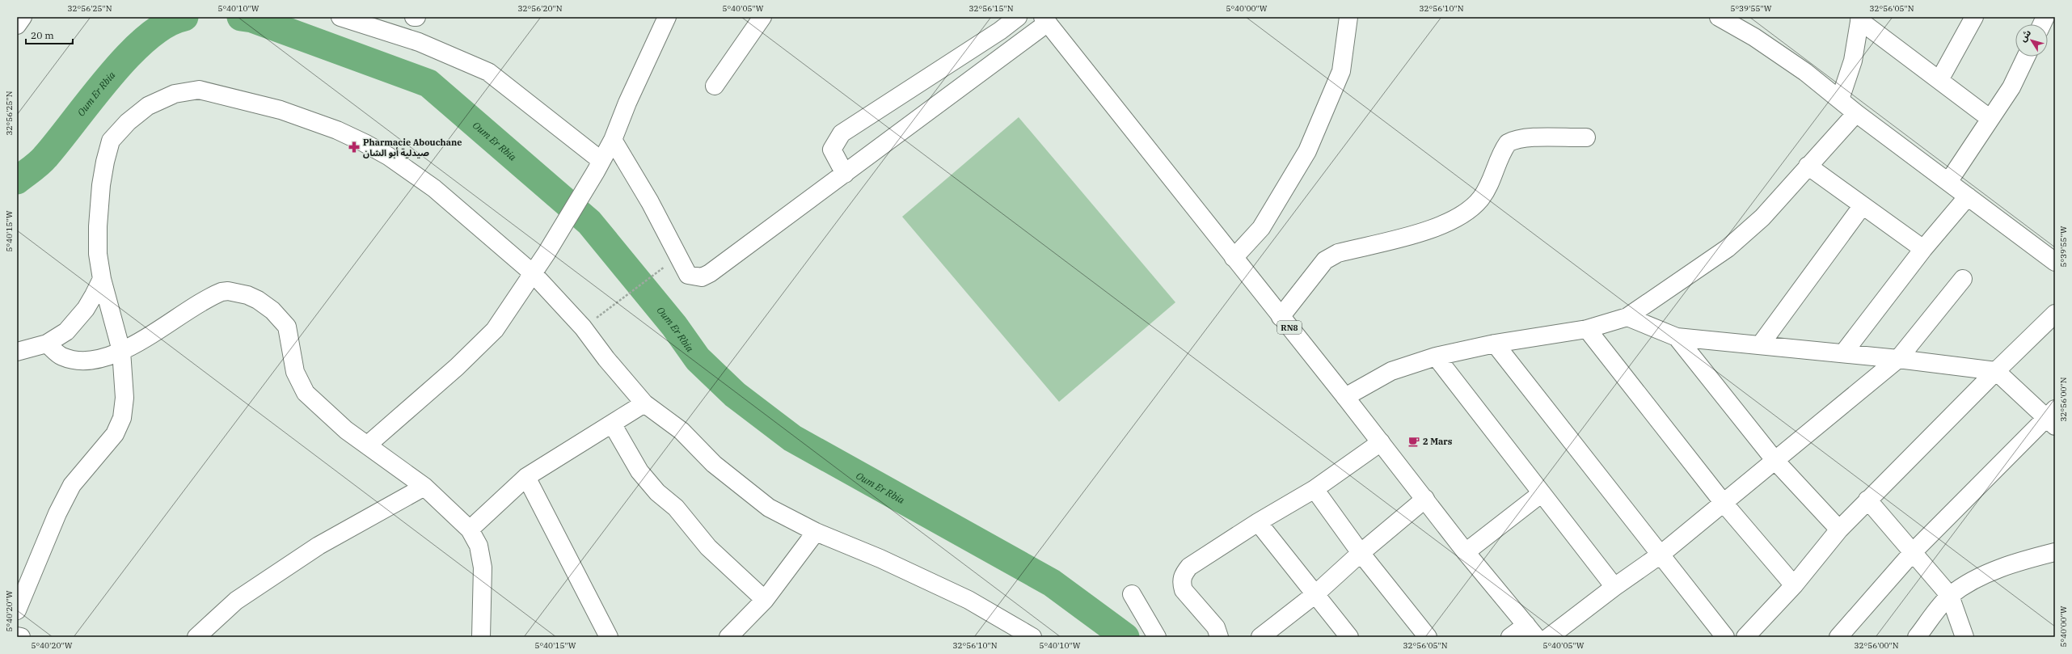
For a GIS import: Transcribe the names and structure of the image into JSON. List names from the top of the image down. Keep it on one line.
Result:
{"streets":{"street":["RN8"]},"water":["Oum Er Rbia"],"places":{"pharmacy":["Pharmacie Abouchane صيدلية أبو الشان"],"cafe":["2 Mars"]},"scale_bar":"20 m","north":"top left","coordinates":["32°56'25\"N","5°40'10\"W","32°56'20\"N","5°40'05\"W","32°56'15\"N","5°40'00\"W","32°56'10\"N","5°39'55\"W","32°56'05\"N","5°40'15\"W","32°56'00\"N","5°40'20\"W"]}
